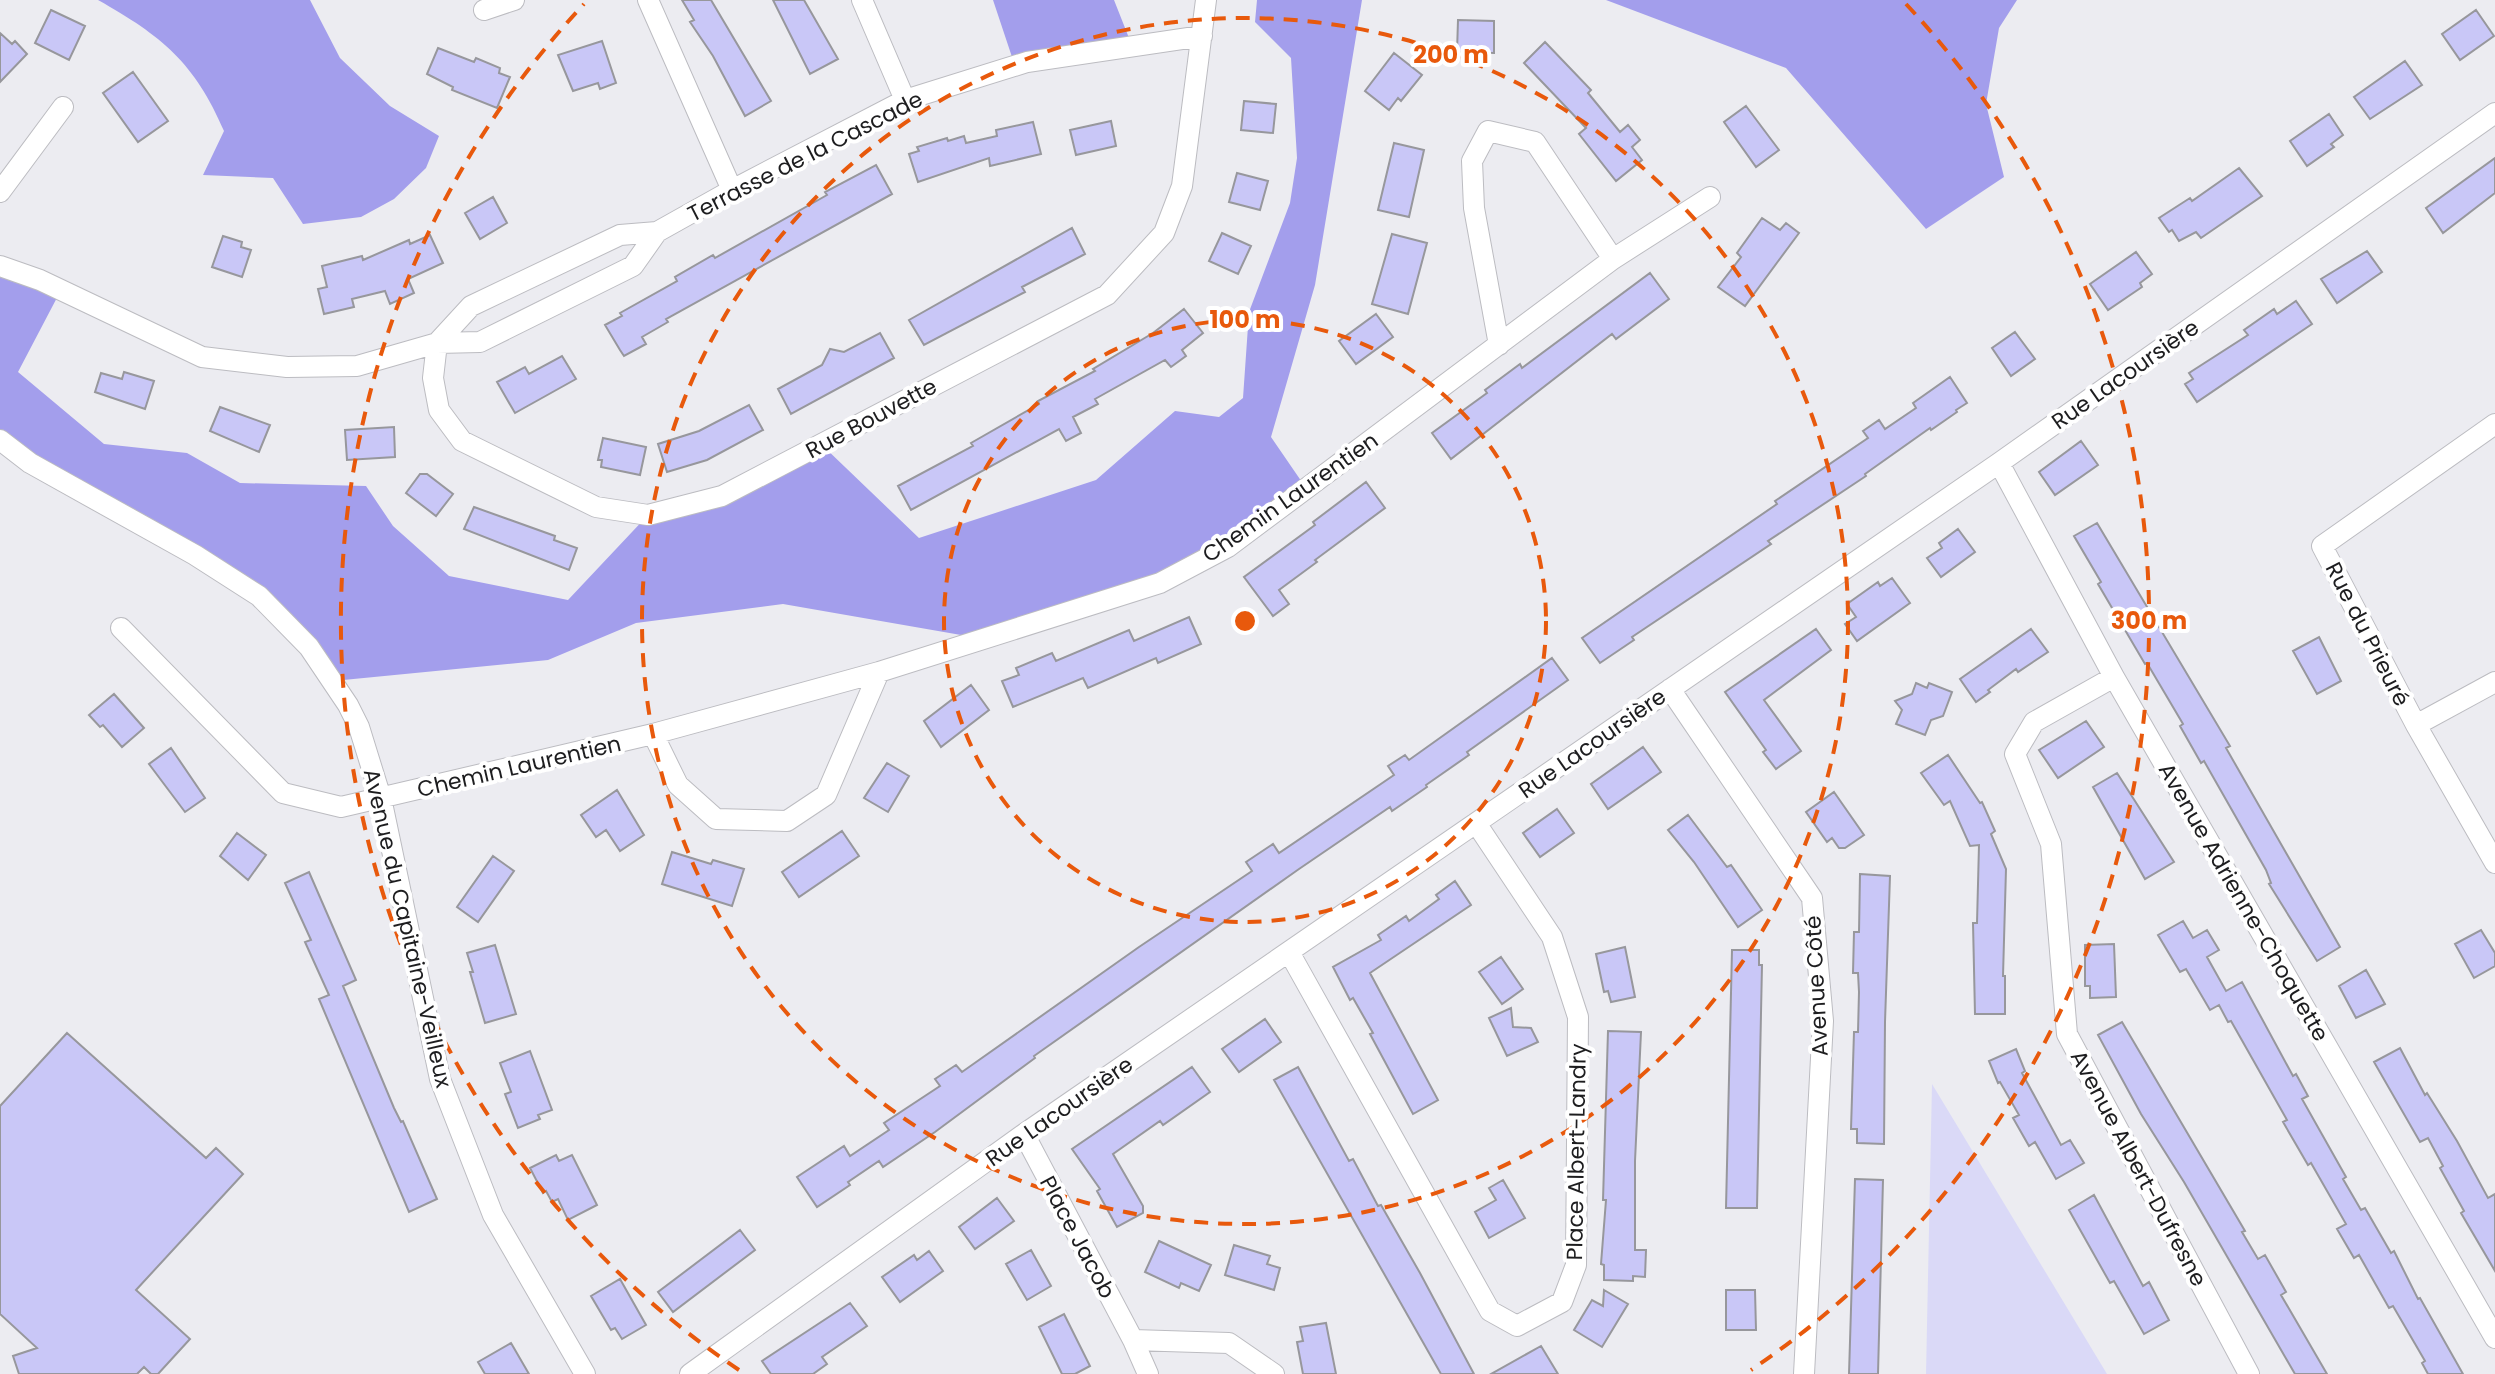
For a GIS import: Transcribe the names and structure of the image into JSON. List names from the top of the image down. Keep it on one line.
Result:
{"streets":{"street":["Terrasse de la Cascade","Rue Lacoursière","Rue Bouvette","Chemin Laurentien","Rue du Prieuré","Avenue Adrienne-Choquette","Avenue du Capitaine-Veilleux","Avenue Côté","Place Albert-Landry","Avenue Albert-Dufresne","Place Jacob"]},"crossings":[["Terrasse de la Cascade","Rue Bouvette"],["Rue Lacoursière","Avenue Adrienne-Choquette"],["Rue Lacoursière","Avenue Côté"],["Rue Lacoursière","Place Albert-Landry"],["Rue Lacoursière","Place Jacob"],["Chemin Laurentien","Avenue du Capitaine-Veilleux"],["Avenue Adrienne-Choquette","Avenue Albert-Dufresne"]],"rings":["200 m","100 m","300 m"]}
